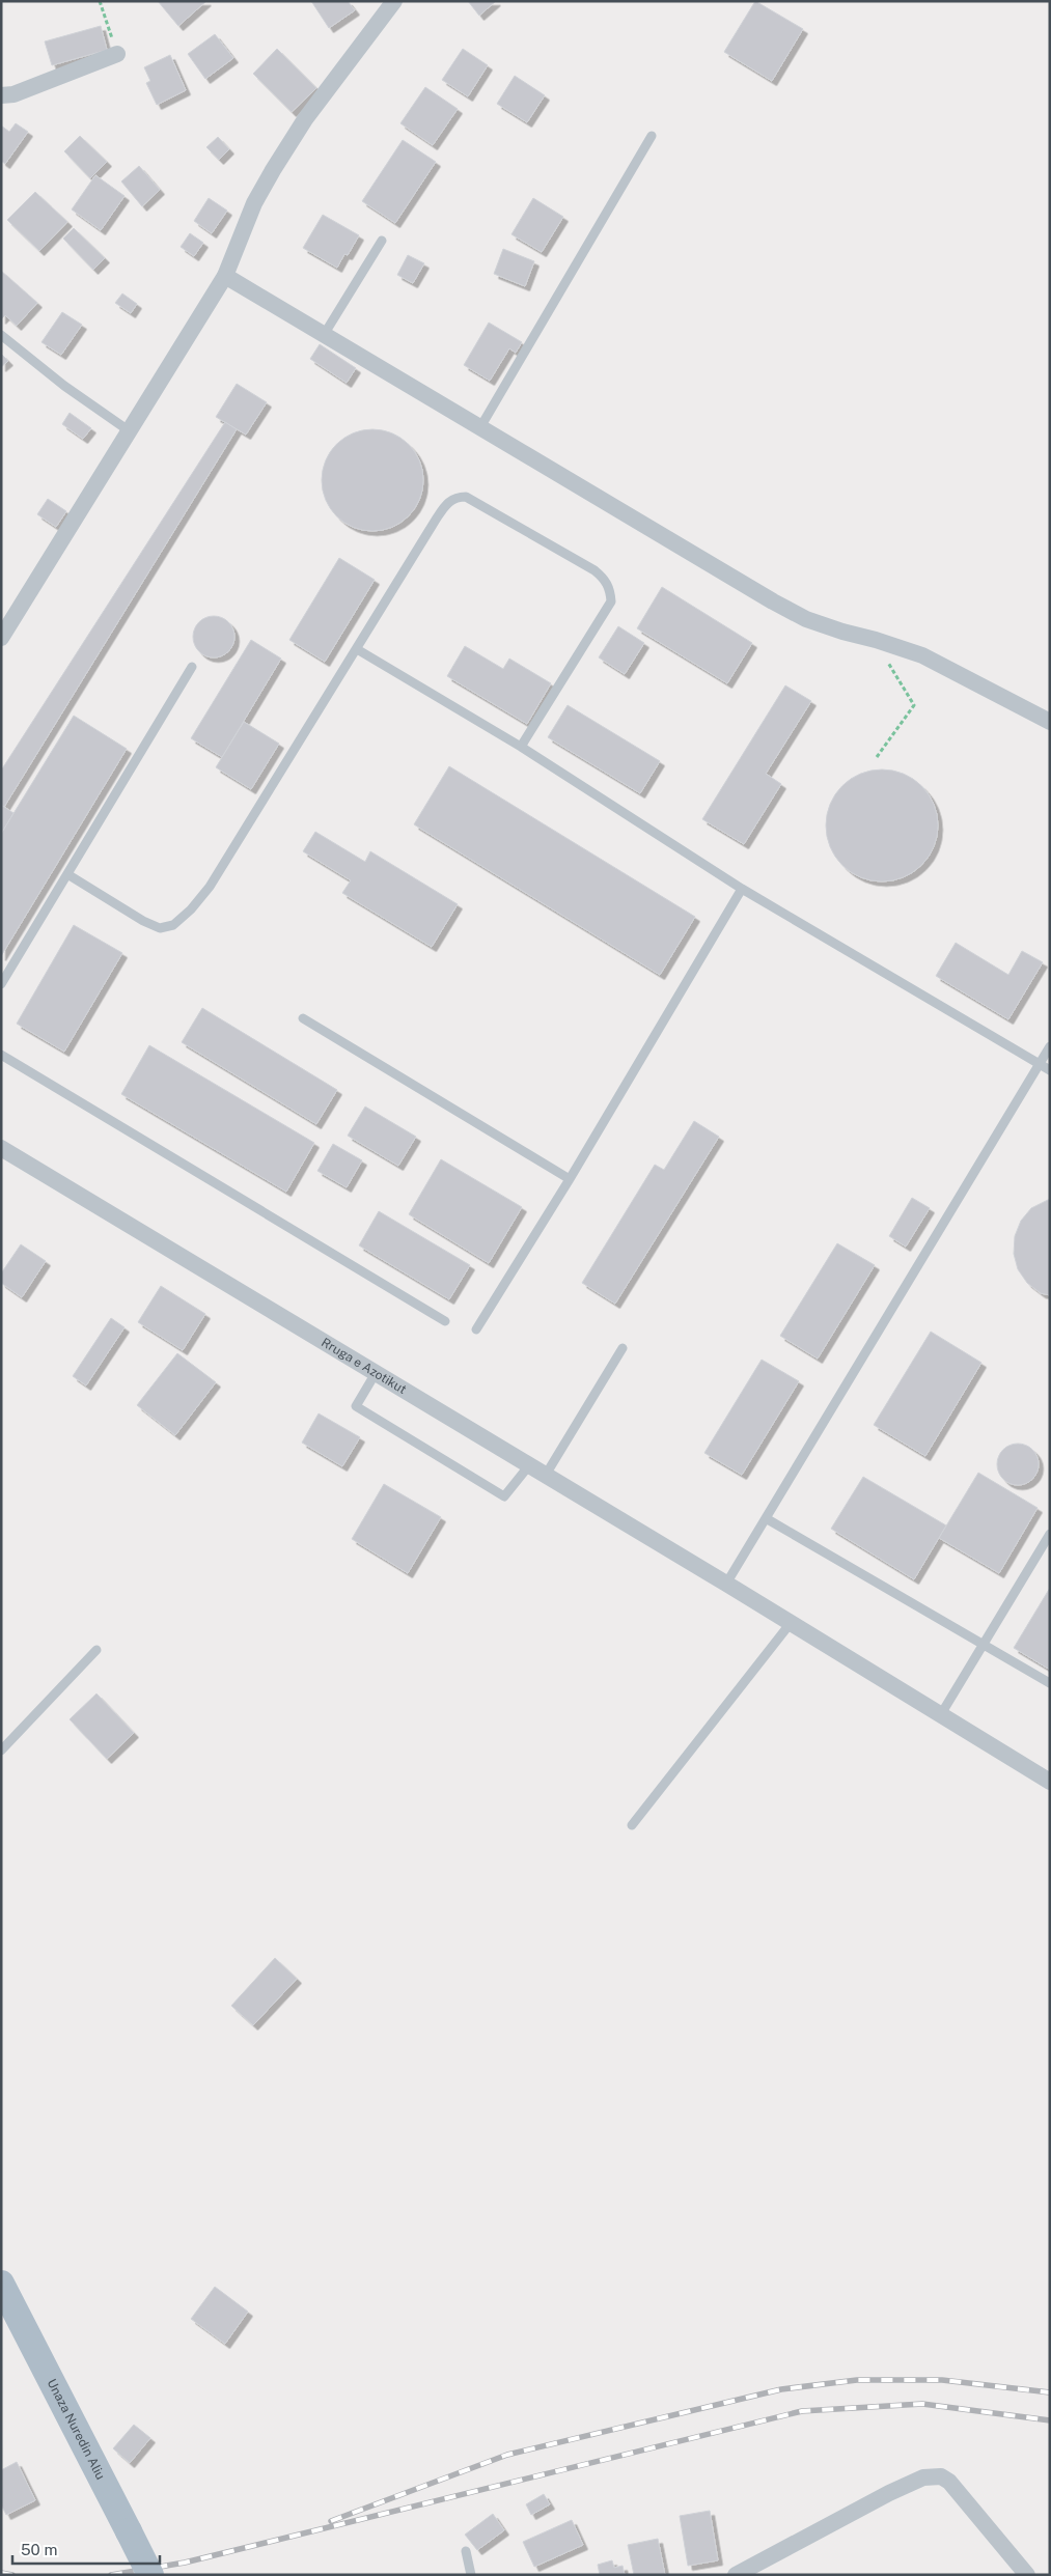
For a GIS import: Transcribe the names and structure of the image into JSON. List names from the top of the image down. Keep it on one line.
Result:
{"streets":{"main road":["Unaza Nuredin Aliu"],"street":["Rruga e Azotikut"]},"scale_bar":"50 m"}
